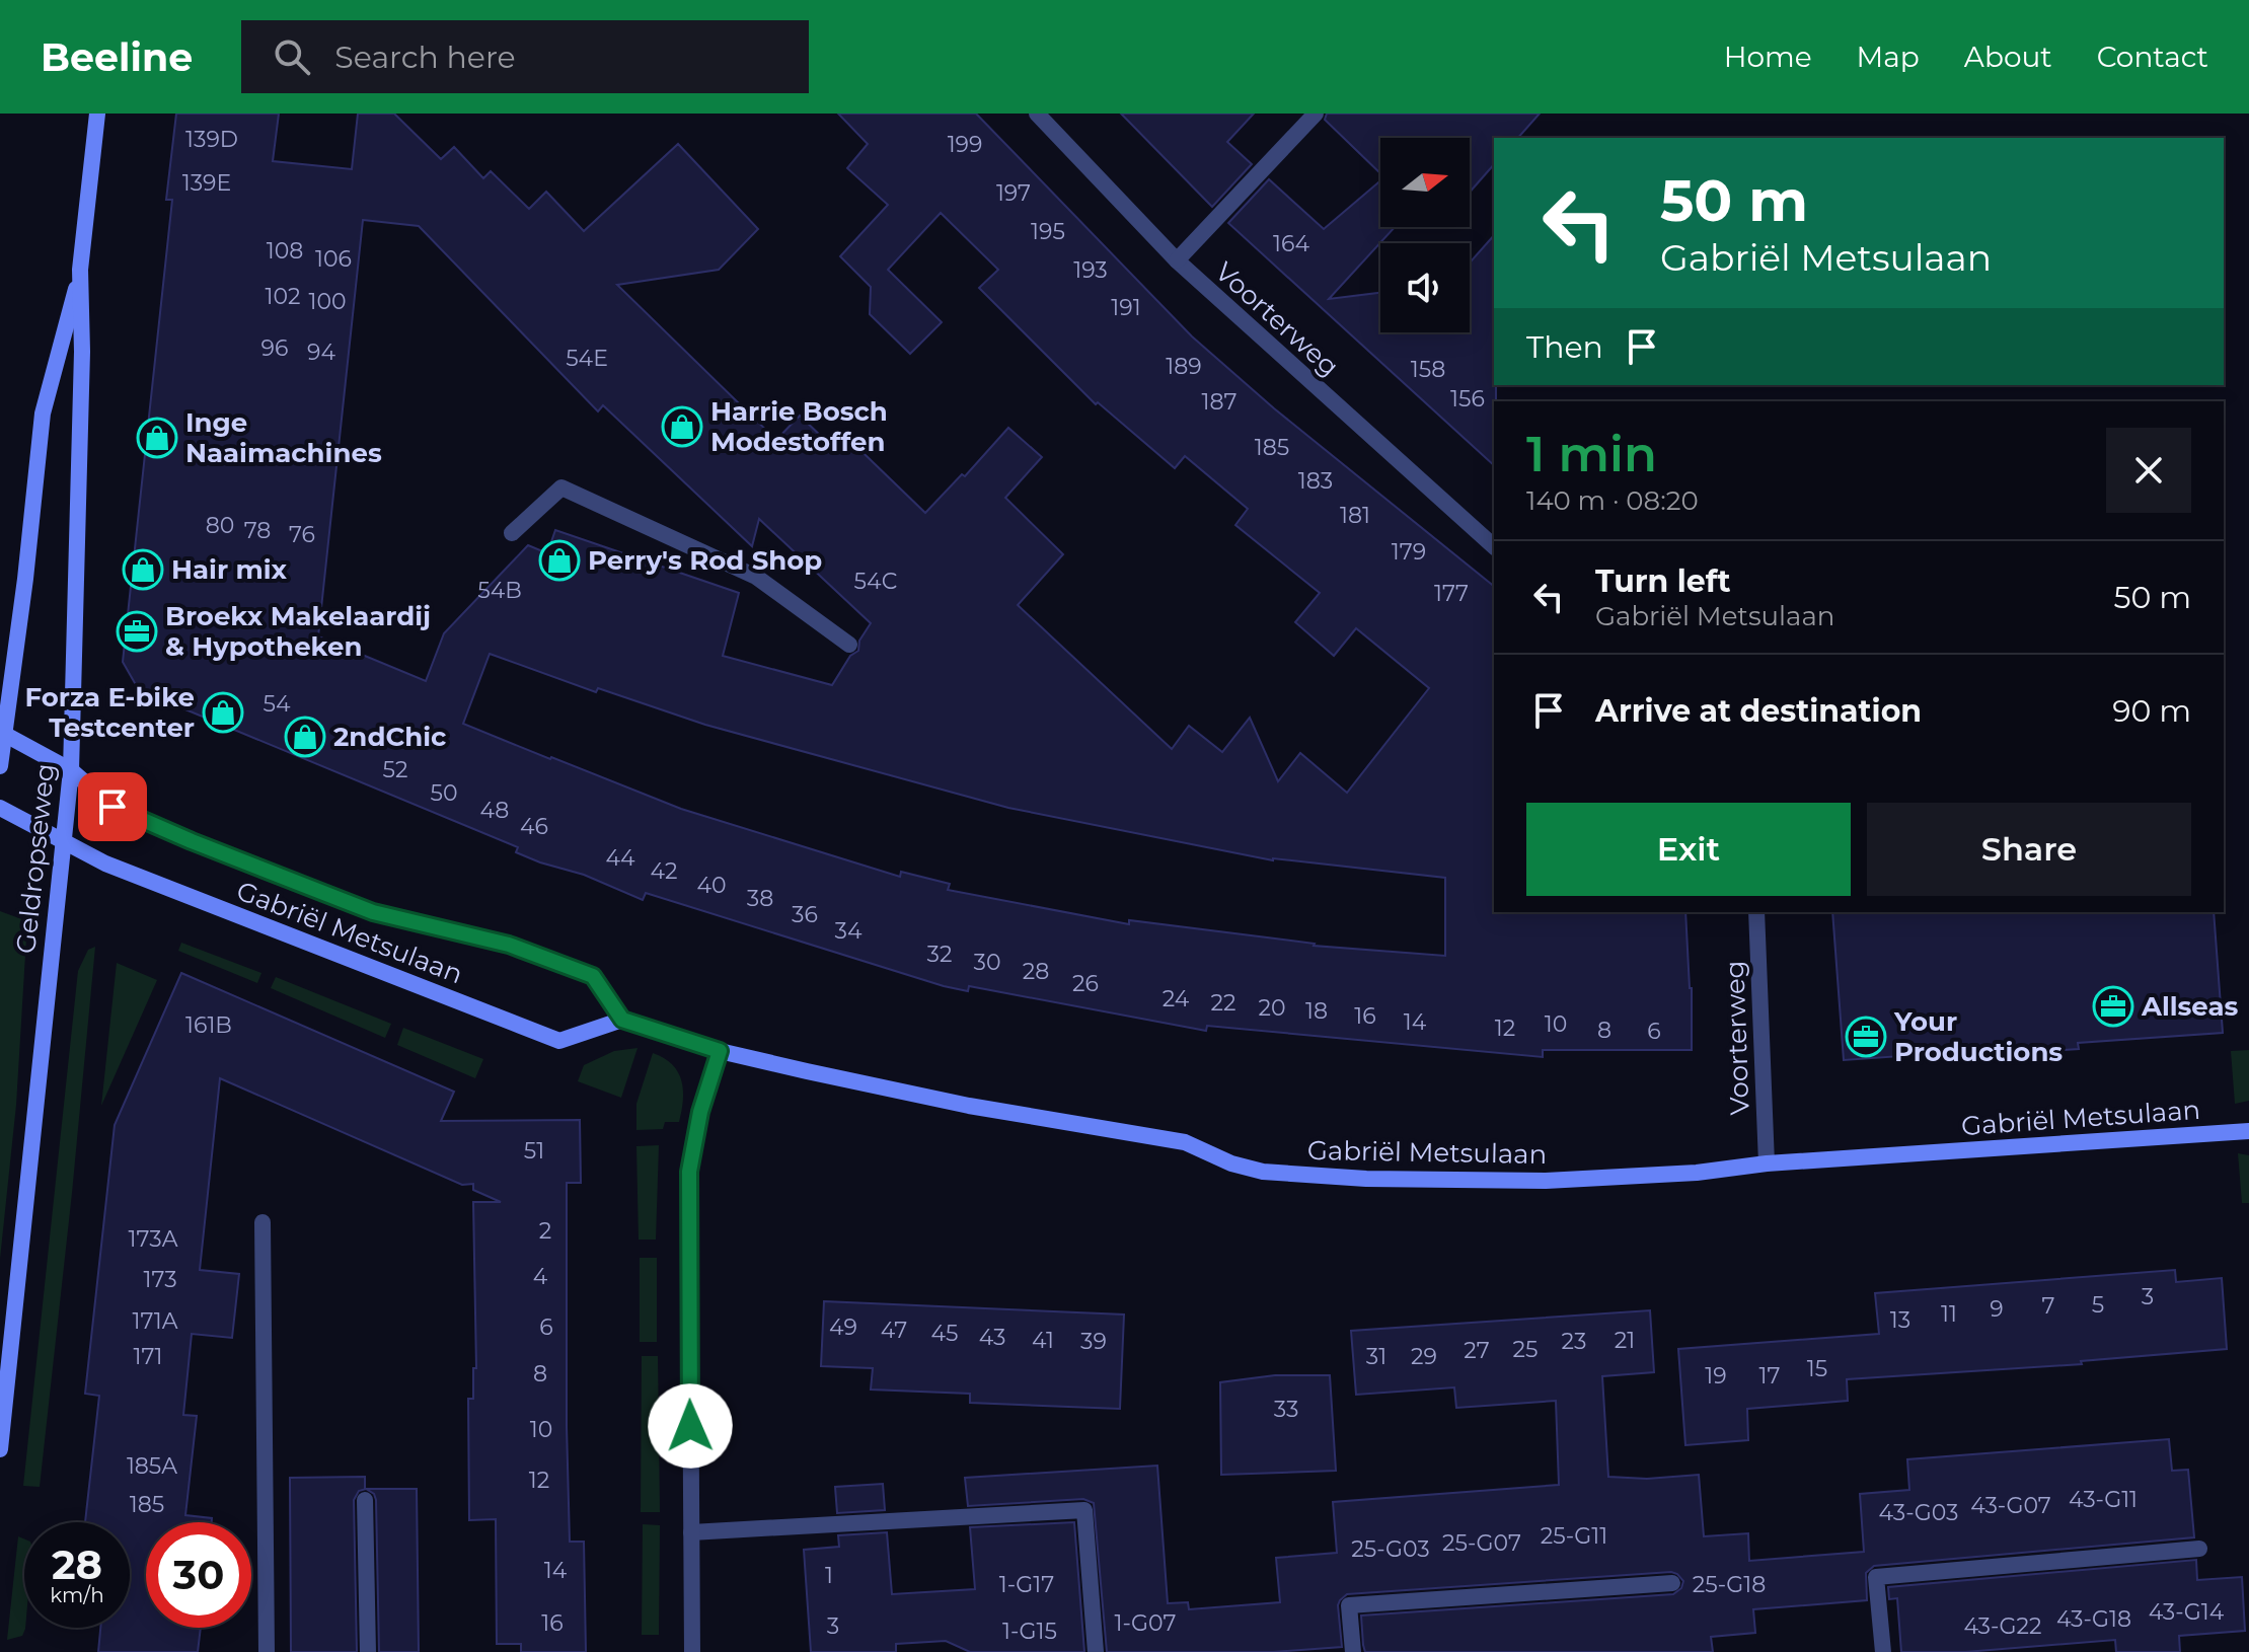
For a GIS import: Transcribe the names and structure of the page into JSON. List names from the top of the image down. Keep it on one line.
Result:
{"streets":{"street":["Voorterweg","Geldropseweg","Gabriël Metsulaan"]},"crossings":[["Voorterweg","Gabriël Metsulaan"],["Geldropseweg","Gabriël Metsulaan"]],"places":{"shop":["Harrie Bosch Modestoffen","Inge Naaimachines","Perry's Rod Shop","Hair mix","Forza E-bike Testcenter","2ndChic"],"office":["Broekx Makelaardij & Hypotheken","Allseas","Your Productions"]},"house_numbers":["139D","199","139E","197","195","164","108","106","193","102","100","191","96","94","54E","189","158","156","187","185","183","181","80","78","76","179","54C","54B","177","54","52","50","48","46","44","42","40","38","36","34","32","30","28","26","24","22","20","18","16","14","10","161B","12","8","6","51","2","173A","4","173","3","5","7","9","11","13","171A","6","49","47","45","43","41","21","39","23","25","27","171","31","29","15","8","19","17","33","10","185A","12","43-G11","185","43-G07","43-G03","25-G11","25-G07","25-G03","14","1","1-G17","25-G18","43-G14","43-G18","16","1-G07","3","43-G22","1-G15"],"north":"right","page":{"header":"Beeline","search":"Search here","nav":["Home","Map","About","Contact"],"turn":["50 m","Gabriël Metsulaan"],"then":"Then","heading":["1 min","140 m · 08:20"],"list":[{"name":"Turn left","note":"Gabriël Metsulaan","value":"50 m"},{"name":"Arrive at destination","value":"90 m"}],"buttons":["Exit","Share"],"speed":"28 km/h","limit":"30"}}
